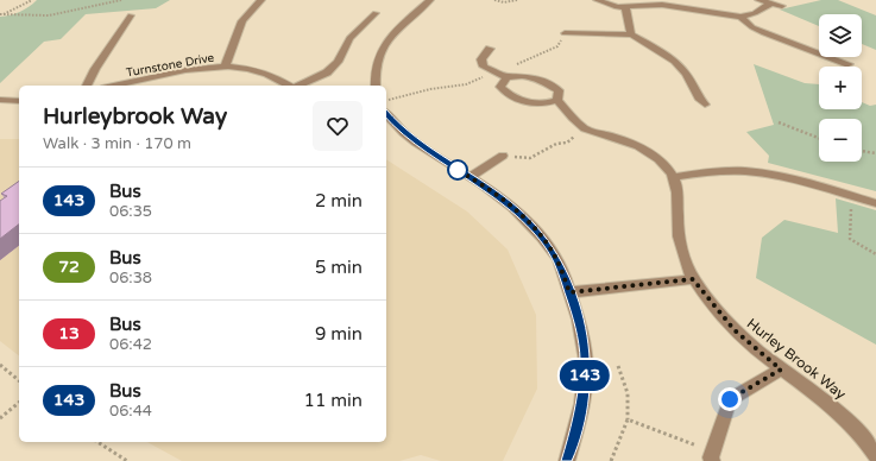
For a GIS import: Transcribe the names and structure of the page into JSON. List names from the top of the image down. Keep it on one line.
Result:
{"streets":{"street":["Turnstone Drive","Hurley Brook Way"]},"lines":["bus line 143"],"page":{"on_map":"143","map_buttons":["+","−"],"heading":["Hurleybrook Way","Walk · 3 min · 170 m"],"list":[{"mark":"143","name":"Bus","note":"06:35","value":"2 min"},{"mark":"72","name":"Bus","note":"06:38","value":"5 min"},{"mark":"13","name":"Bus","note":"06:42","value":"9 min"},{"mark":"143","name":"Bus","note":"06:44","value":"11 min"}]}}
